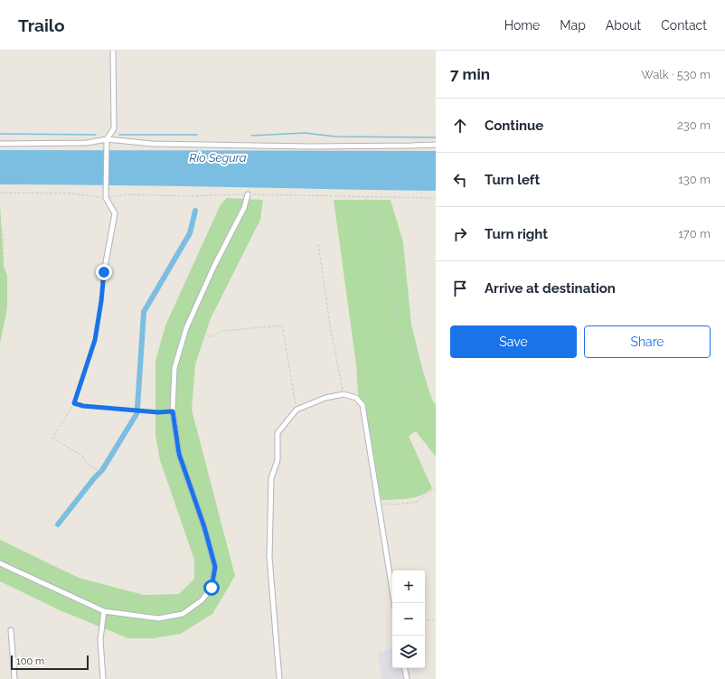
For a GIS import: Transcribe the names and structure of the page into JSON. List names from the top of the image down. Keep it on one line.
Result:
{"water":["Río Segura"],"scale_bar":"100 m","page":{"header":"Trailo","nav":["Home","Map","About","Contact"],"heading":["7 min","Walk · 530 m"],"list":[["Continue","230 m"],["Turn left","130 m"],["Turn right","170 m"],"Arrive at destination"],"buttons":["Save","Share"],"map_buttons":["+","−"],"scale":"100 m"}}
